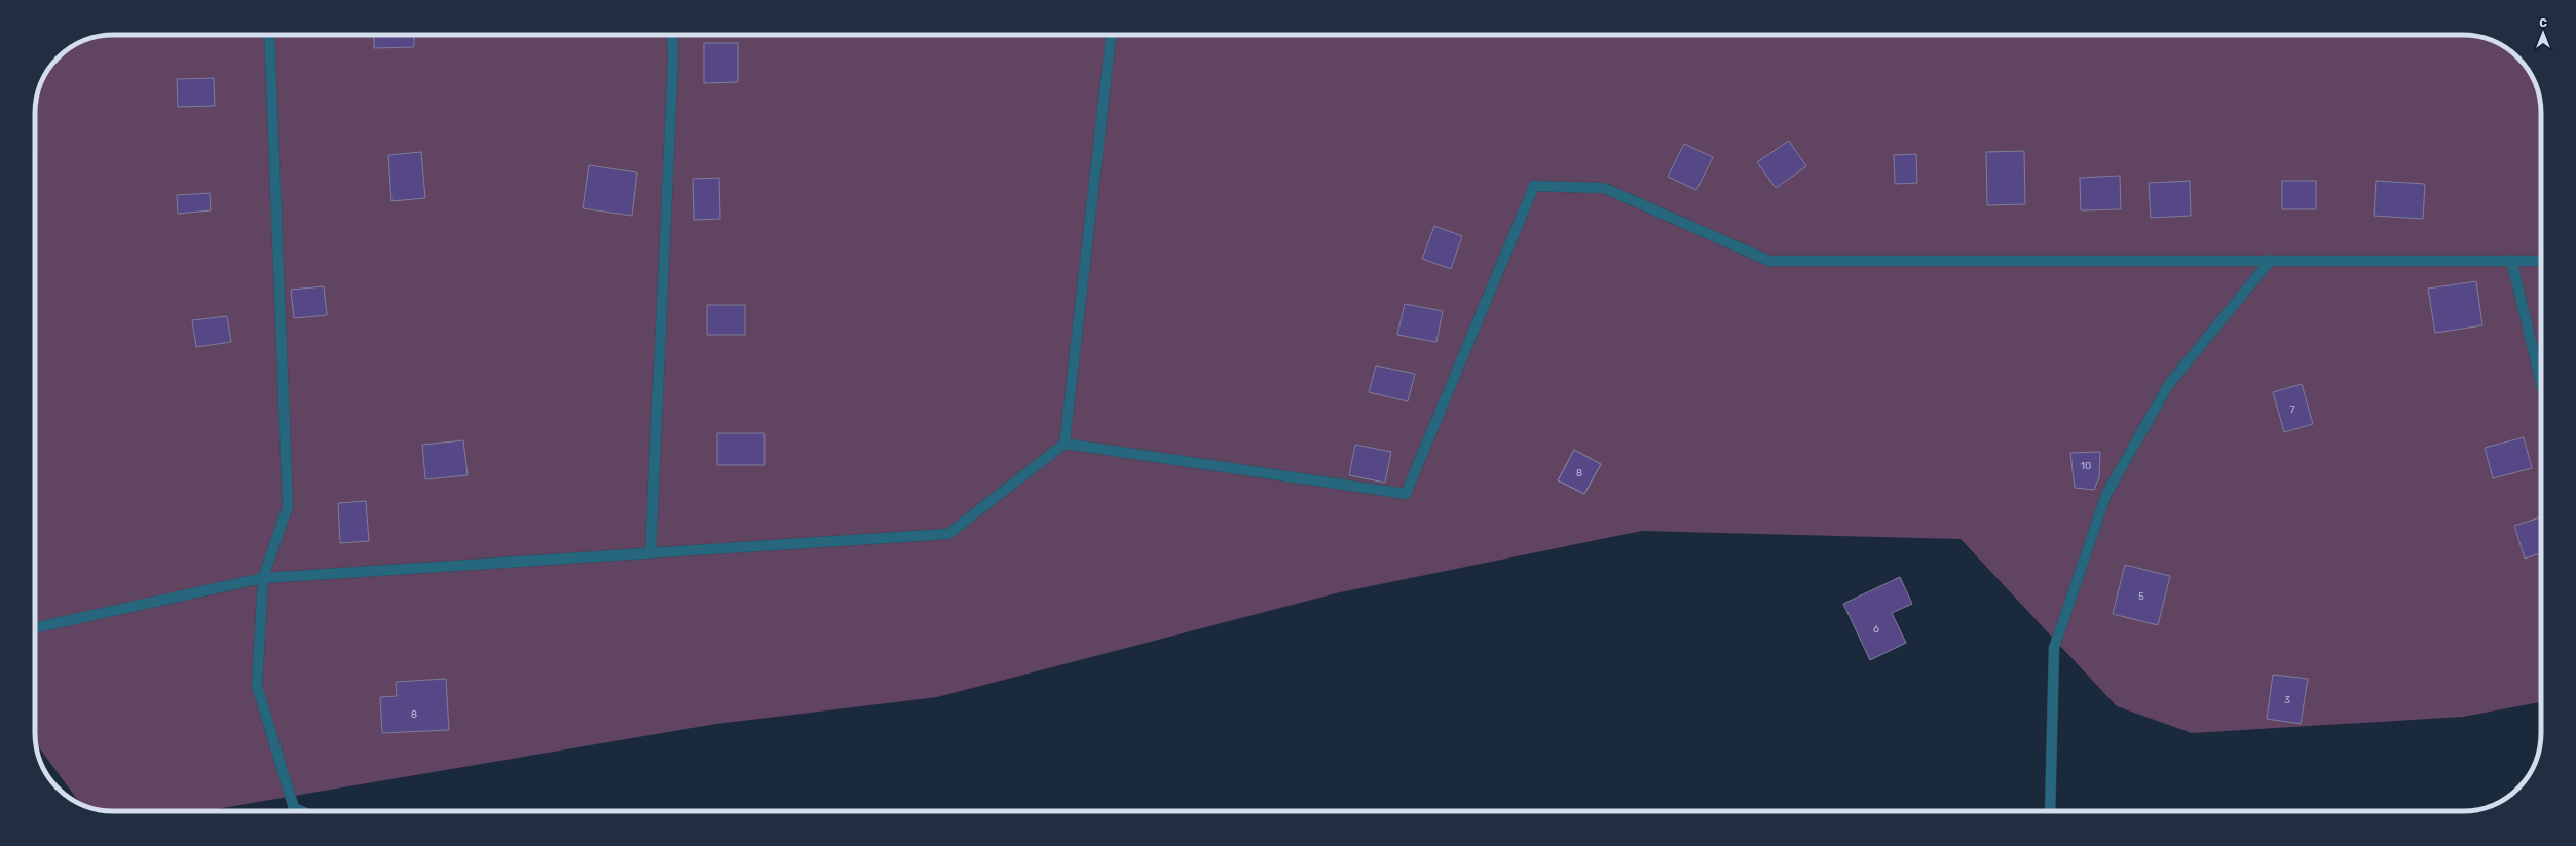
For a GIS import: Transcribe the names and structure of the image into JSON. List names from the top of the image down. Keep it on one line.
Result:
{"house_numbers":["7","10","8","5","6","3","8"],"north":"top"}
